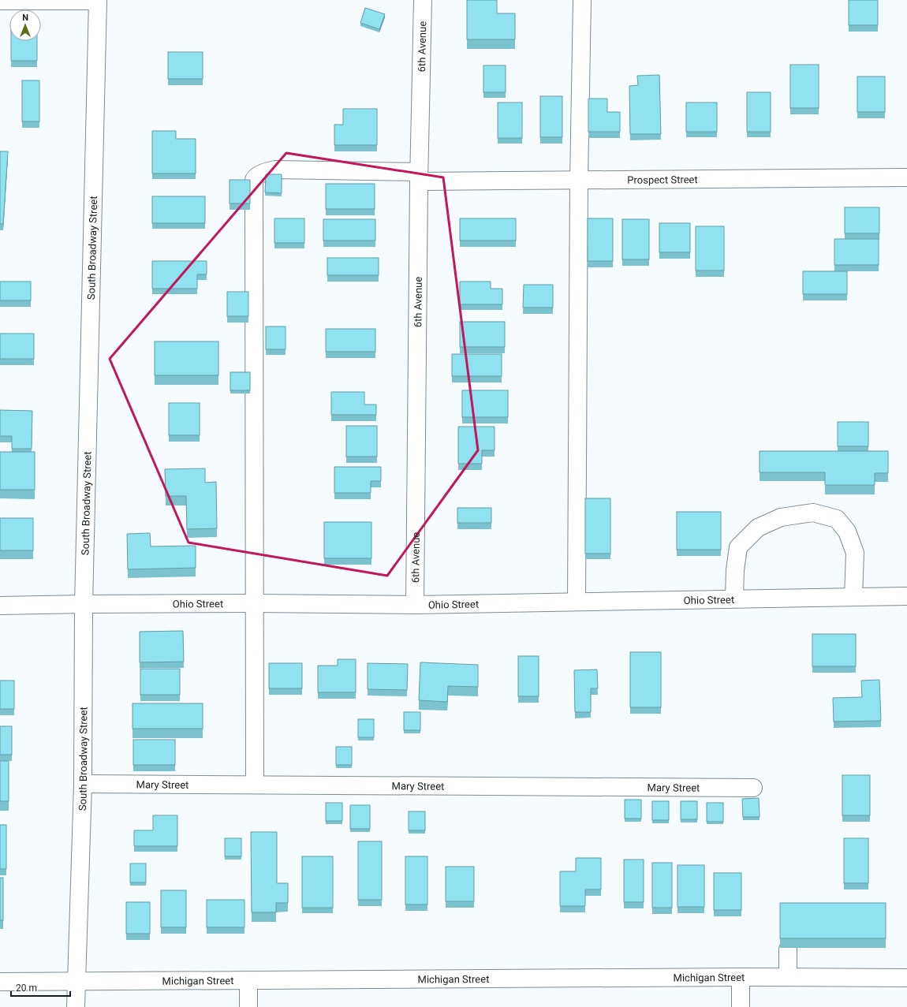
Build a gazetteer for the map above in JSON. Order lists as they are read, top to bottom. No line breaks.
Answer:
{"streets":{"street":["6th Avenue","Prospect Street","South Broadway Street","Ohio Street","Mary Street","Michigan Street"]},"crossings":[["6th Avenue","Prospect Street"],["6th Avenue","Ohio Street"],["Prospect Street","Ohio Street"],["South Broadway Street","Ohio Street"],["South Broadway Street","Mary Street"],["South Broadway Street","Michigan Street"]],"scale_bar":"20 m","north":"top"}
